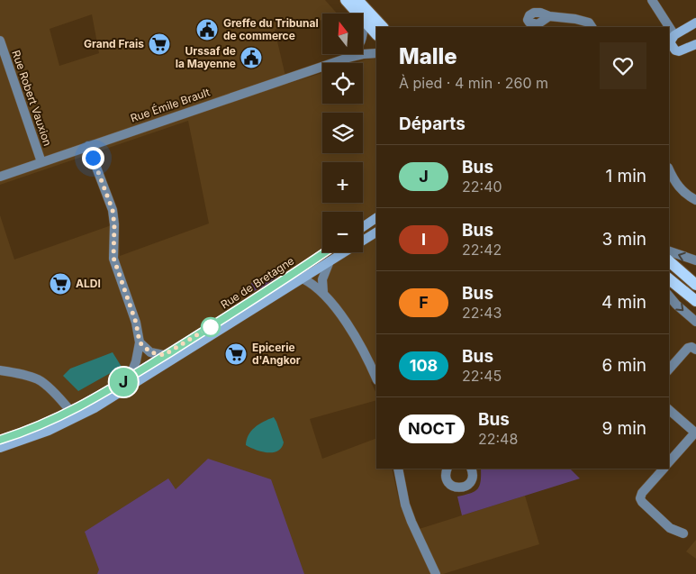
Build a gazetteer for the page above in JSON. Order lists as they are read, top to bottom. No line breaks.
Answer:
{"streets":{"main road":["Rue de Bretagne"],"street":["Rue Robert Vauxion","Rue Émile Brault"]},"crossings":[["Rue Robert Vauxion","Rue Émile Brault"]],"places":{"public building":["Greffe du Tribunal de commerce","Urssaf de la Mayenne"],"supermarket":["Grand Frais","ALDI","Epicerie d'Angkor"]},"lines":["bus line J"],"north":"top","page":{"on_map":"J","map_buttons":["+","−"],"heading":[["Malle","À pied · 4 min · 260 m"],"Départs"],"list":[{"mark":"J","name":"Bus","note":"22:40","value":"1 min"},{"mark":"I","name":"Bus","note":"22:42","value":"3 min"},{"mark":"F","name":"Bus","note":"22:43","value":"4 min"},{"mark":"108","name":"Bus","note":"22:45","value":"6 min"},{"mark":"NOCT","name":"Bus","note":"22:48","value":"9 min"}]}}
